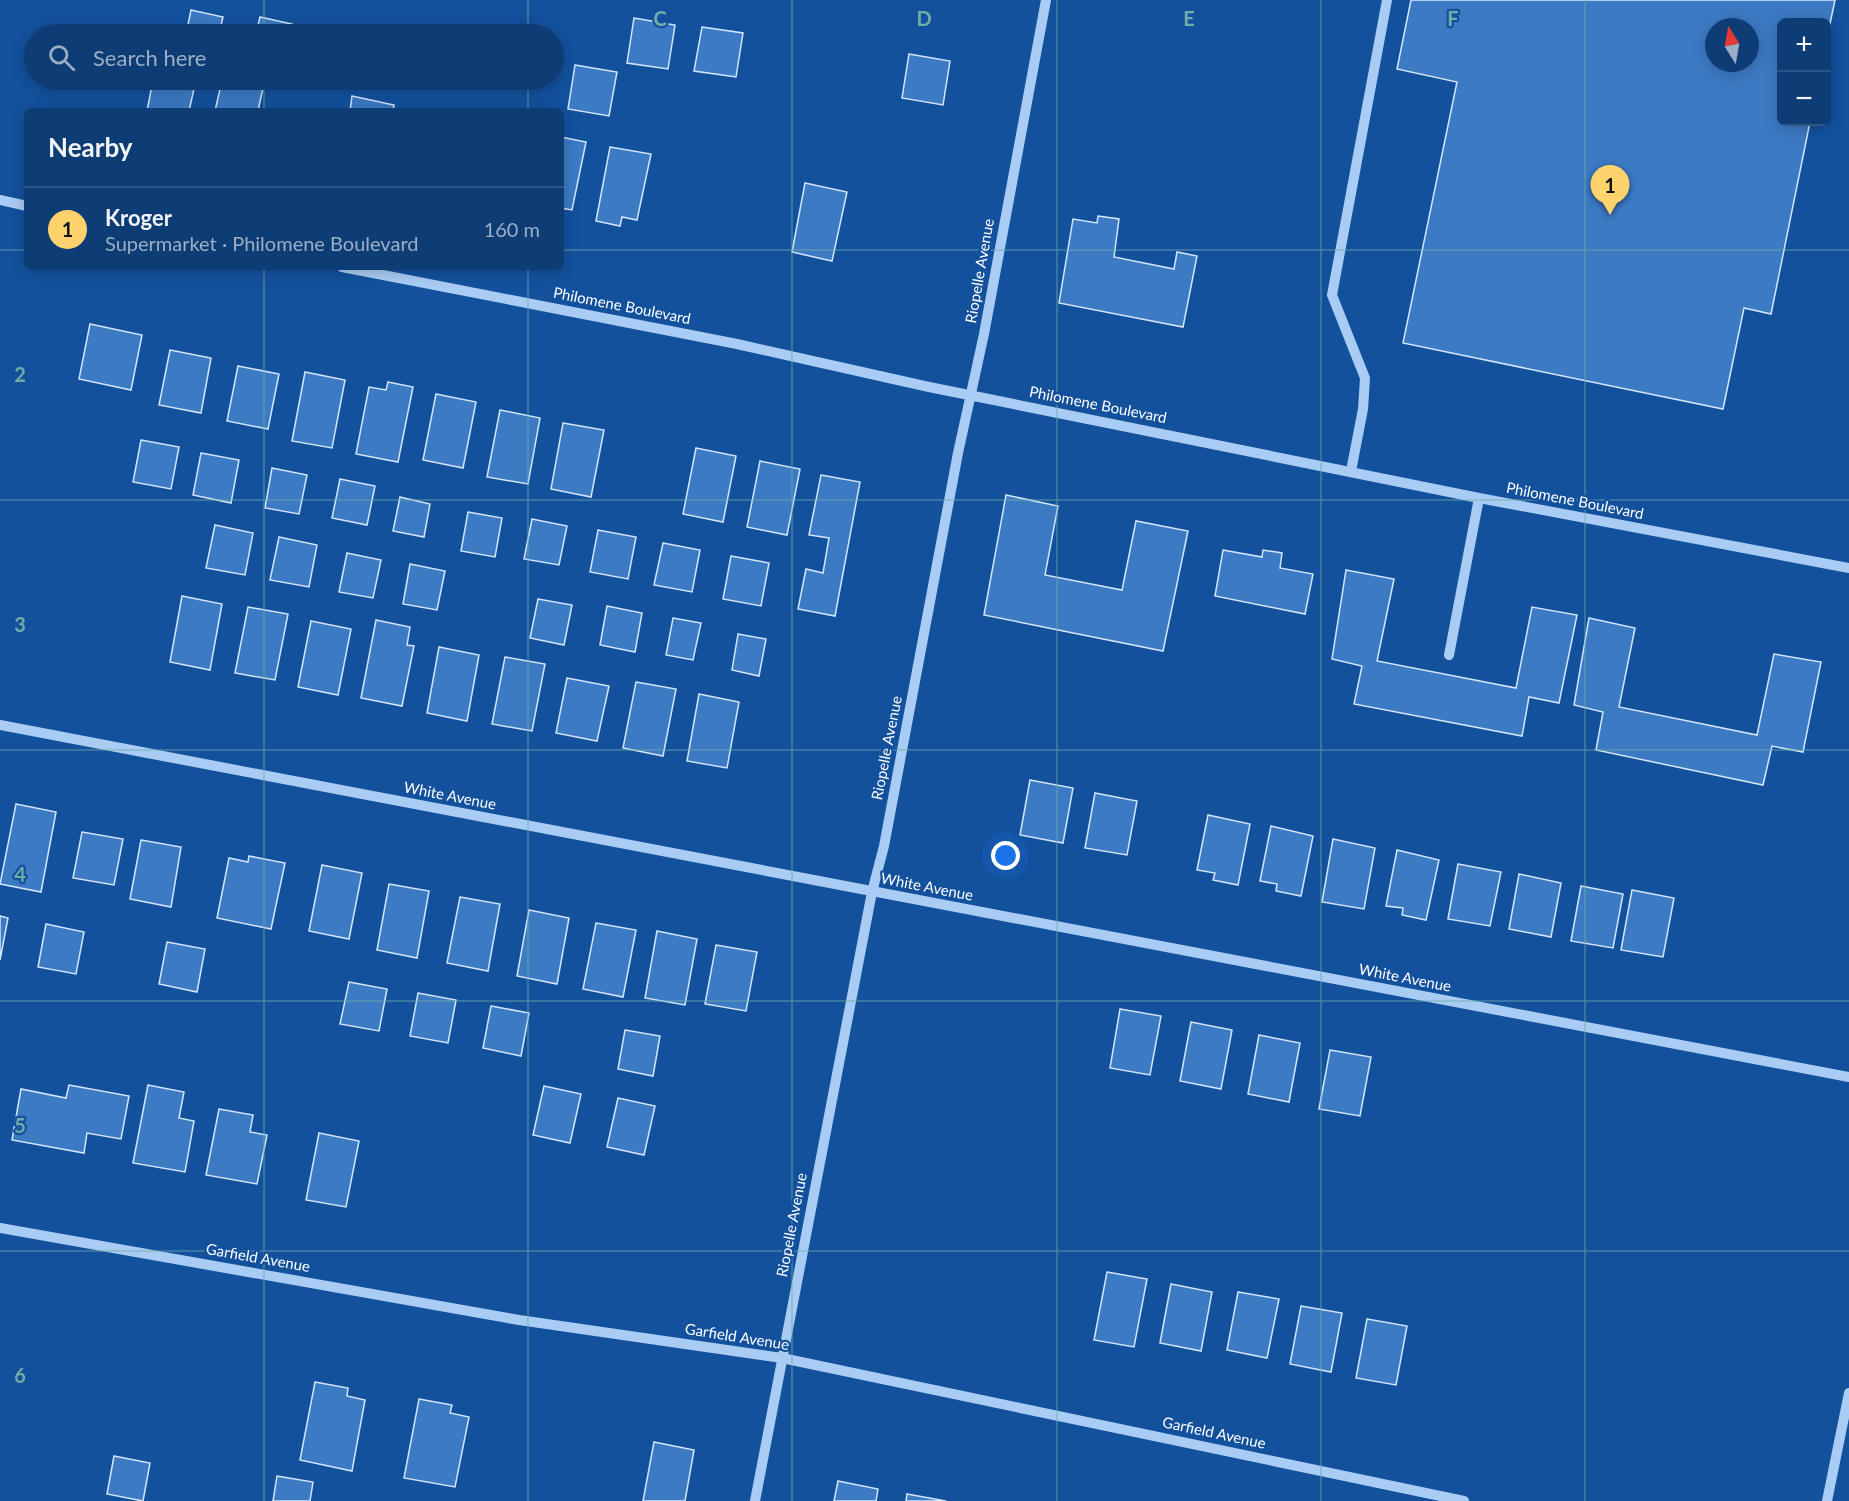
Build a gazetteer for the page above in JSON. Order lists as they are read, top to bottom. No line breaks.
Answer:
{"streets":{"street":["Riopelle Avenue","Philomene Boulevard","White Avenue","Garfield Avenue"]},"crossings":[["Riopelle Avenue","Philomene Boulevard"],["Riopelle Avenue","White Avenue"],["Riopelle Avenue","Garfield Avenue"]],"north":"top","page":{"map_buttons":["+","−"],"search":"Search here","heading":"Nearby","pins":"1","list":[{"mark":"1","name":"Kroger","note":"Supermarket · Philomene Boulevard","value":"160 m"}]},"grid":{"columns":["C","D","E","F"],"rows":["2","3","4","5","6"]}}
